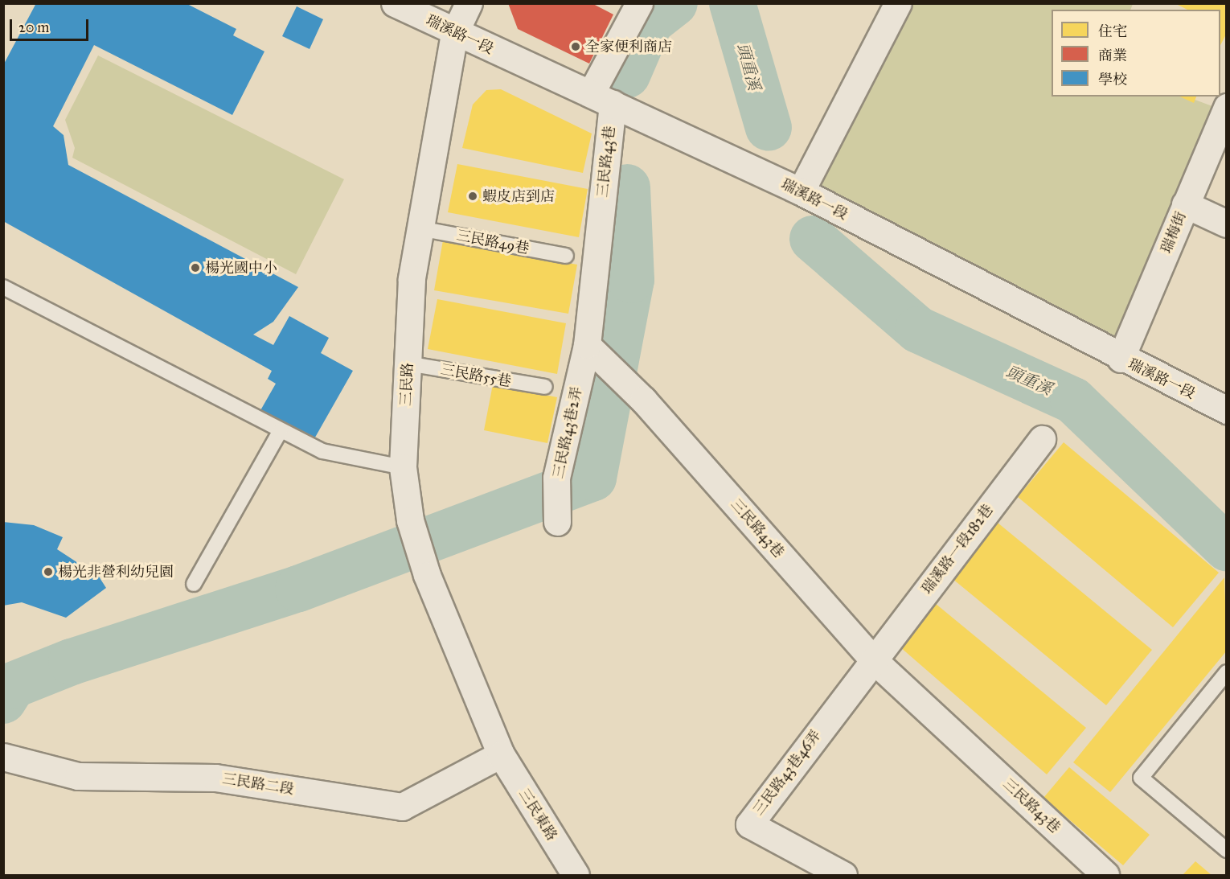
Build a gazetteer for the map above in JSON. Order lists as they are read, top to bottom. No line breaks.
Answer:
{"streets":{"street":["瑞溪路一段","三民路43巷","瑞梅街","三民路","三民路43巷2弄","瑞溪路一段182巷","三民路43巷46弄","三民路二段","三民東路"],"lane":["三民路49巷","三民路55巷"]},"crossings":[["瑞溪路一段","三民路43巷"],["瑞溪路一段","瑞梅街"],["瑞溪路一段","三民路"],["三民路43巷","三民路43巷2弄"],["三民路43巷","瑞溪路一段182巷"],["三民路43巷","三民路43巷46弄"],["三民路49巷","三民路"],["三民路55巷","三民路"],["三民路","三民路二段"],["三民路","三民東路"],["瑞溪路一段182巷","三民路43巷46弄"],["三民路二段","三民東路"]],"water":["頭重溪"],"places":["全家便利商店","蝦皮店到店","楊光國中小","楊光非營利幼兒園"],"legend":["住宅","商業","學校"],"scale_bar":"20 m"}
